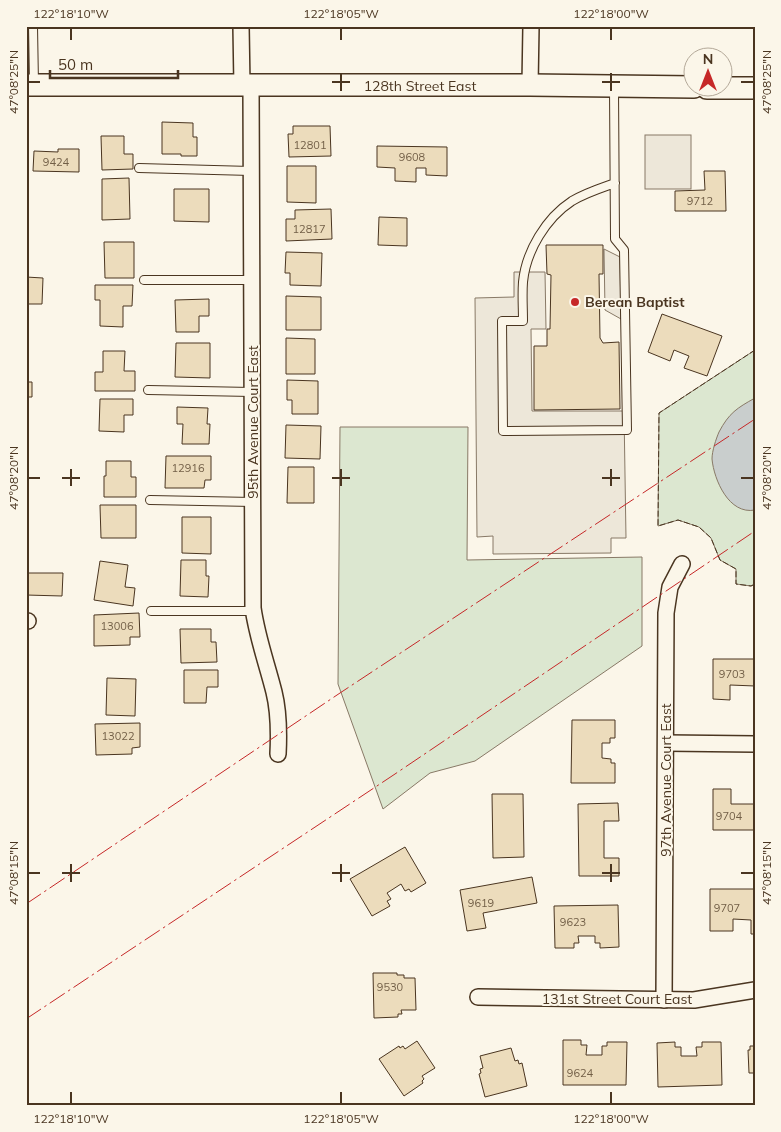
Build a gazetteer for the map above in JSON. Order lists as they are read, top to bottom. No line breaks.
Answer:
{"streets":{"street":["128th Street East","95th Avenue Court East","97th Avenue Court East","131st Street Court East"]},"crossings":[["128th Street East","95th Avenue Court East"],["97th Avenue Court East","131st Street Court East"]],"places":["Berean Baptist"],"house_numbers":["12801","9608","9424","9712","12817","12916","13006","9703","13022","9704","9619","9707","9623","9530","9624"],"scale_bar":"50 m","north":"top","coordinates":["122°18'10\"W","122°18'05\"W","122°18'00\"W","47°08'25\"N","47°08'20\"N","47°08'15\"N"]}
